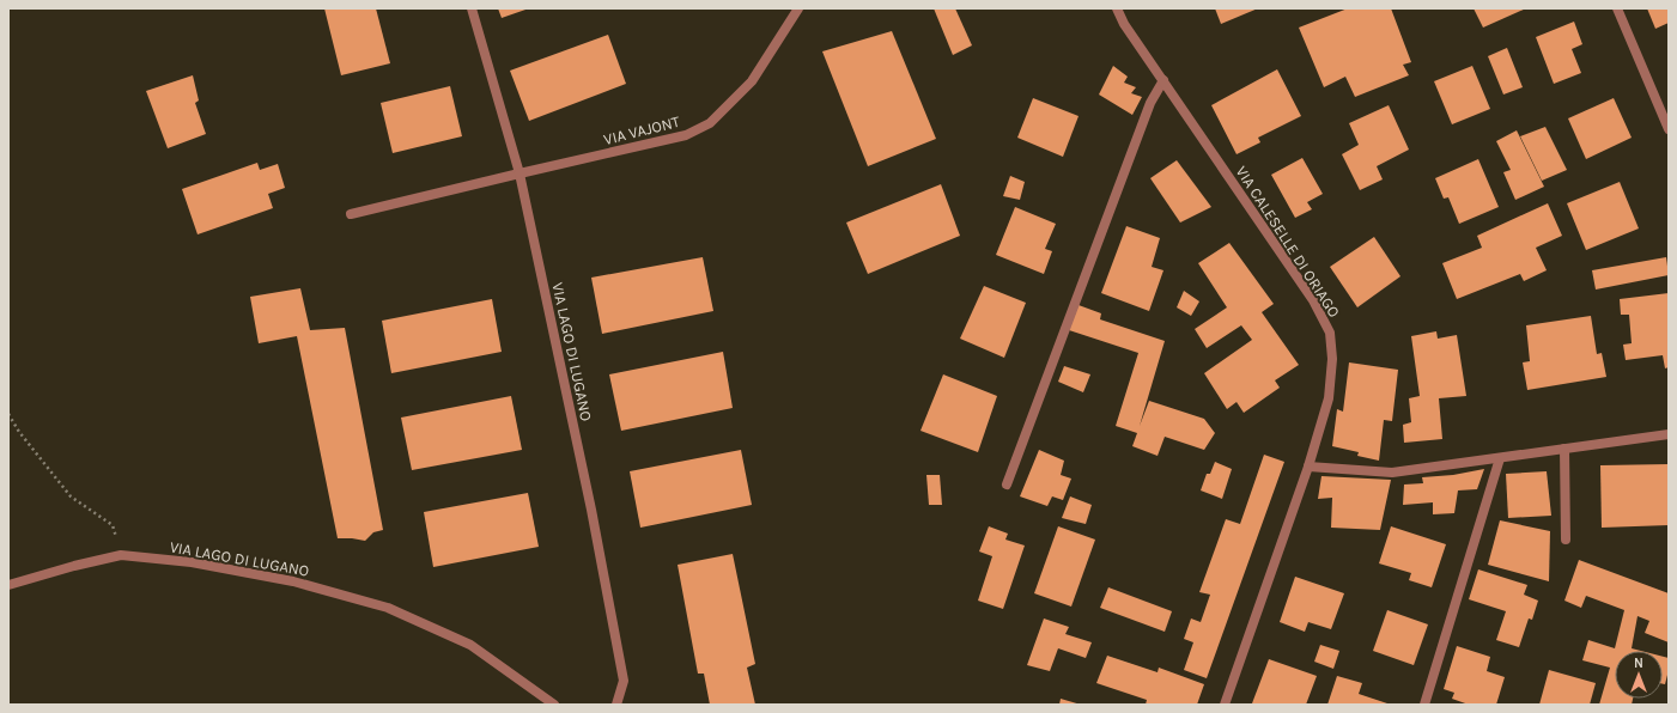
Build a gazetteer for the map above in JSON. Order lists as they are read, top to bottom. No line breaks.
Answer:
{"streets":{"street":["VIA VAJONT","VIA CALESELLE DI ORIAGO","VIA LAGO DI LUGANO"]},"crossings":[["VIA VAJONT","VIA LAGO DI LUGANO"]],"north":"top"}
